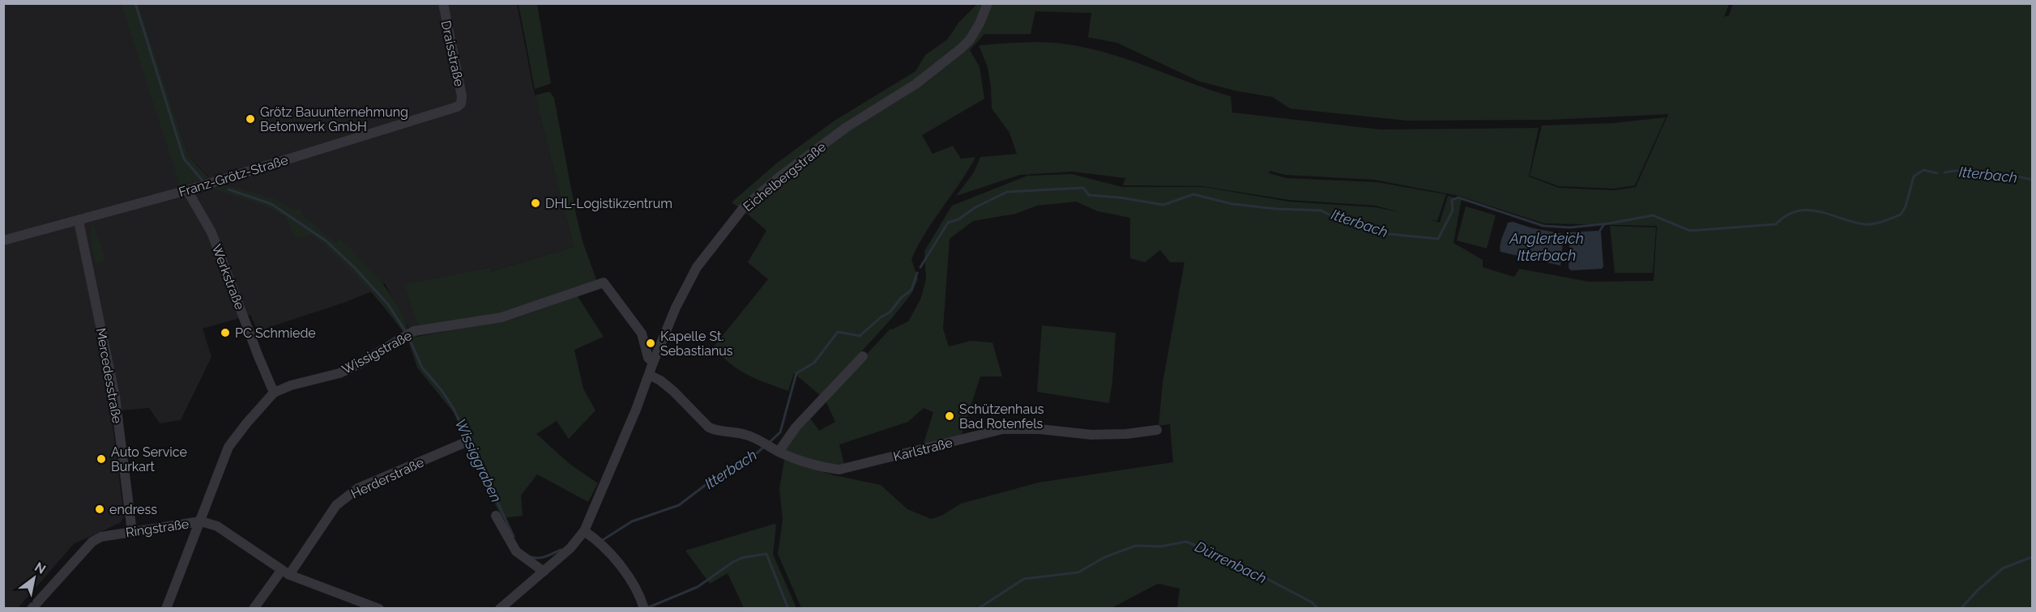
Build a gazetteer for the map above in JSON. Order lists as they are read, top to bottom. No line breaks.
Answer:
{"streets":{"street":["Draisstraße","Franz-Grötz-Straße","Eichelbergstraße","Werkstraße","Wissigstraße","Mercedesstraße","Karlstraße","Herderstraße","Ringstraße"]},"crossings":[["Draisstraße","Franz-Grötz-Straße"],["Franz-Grötz-Straße","Werkstraße"],["Franz-Grötz-Straße","Mercedesstraße"],["Eichelbergstraße","Wissigstraße"],["Eichelbergstraße","Karlstraße"],["Werkstraße","Wissigstraße"],["Wissigstraße","Ringstraße"],["Mercedesstraße","Ringstraße"],["Herderstraße","Ringstraße"]],"water":["Itterbach","Anglerteich Itterbach","Wissiggraben","Dürrenbach"],"places":["Grötz Bauunternehmung Betonwerk GmbH","DHL-Logistikzentrum","PC Schmiede","Kapelle St. Sebastianus","Schützenhaus Bad Rotenfels","Auto Service Burkart","endress"],"north":"top right"}
